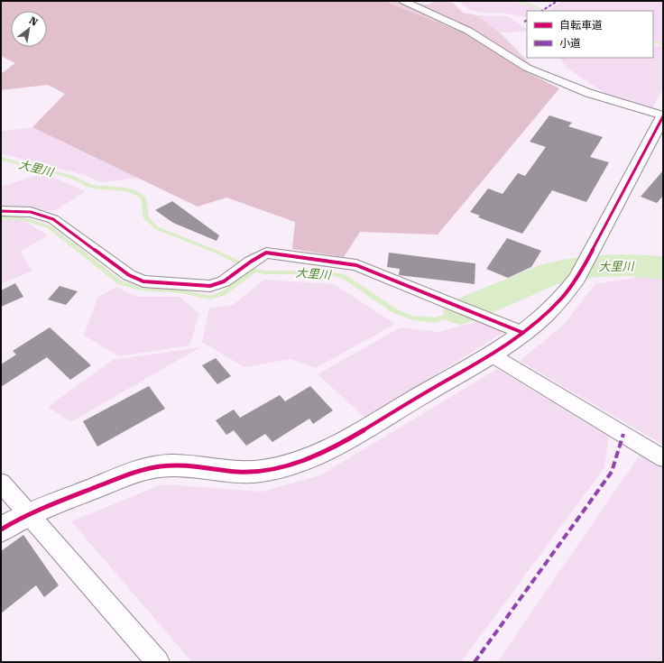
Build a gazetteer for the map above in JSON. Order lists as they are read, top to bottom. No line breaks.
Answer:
{"water":["大里川"],"legend":["自転車道","小道"],"north":"top right"}
